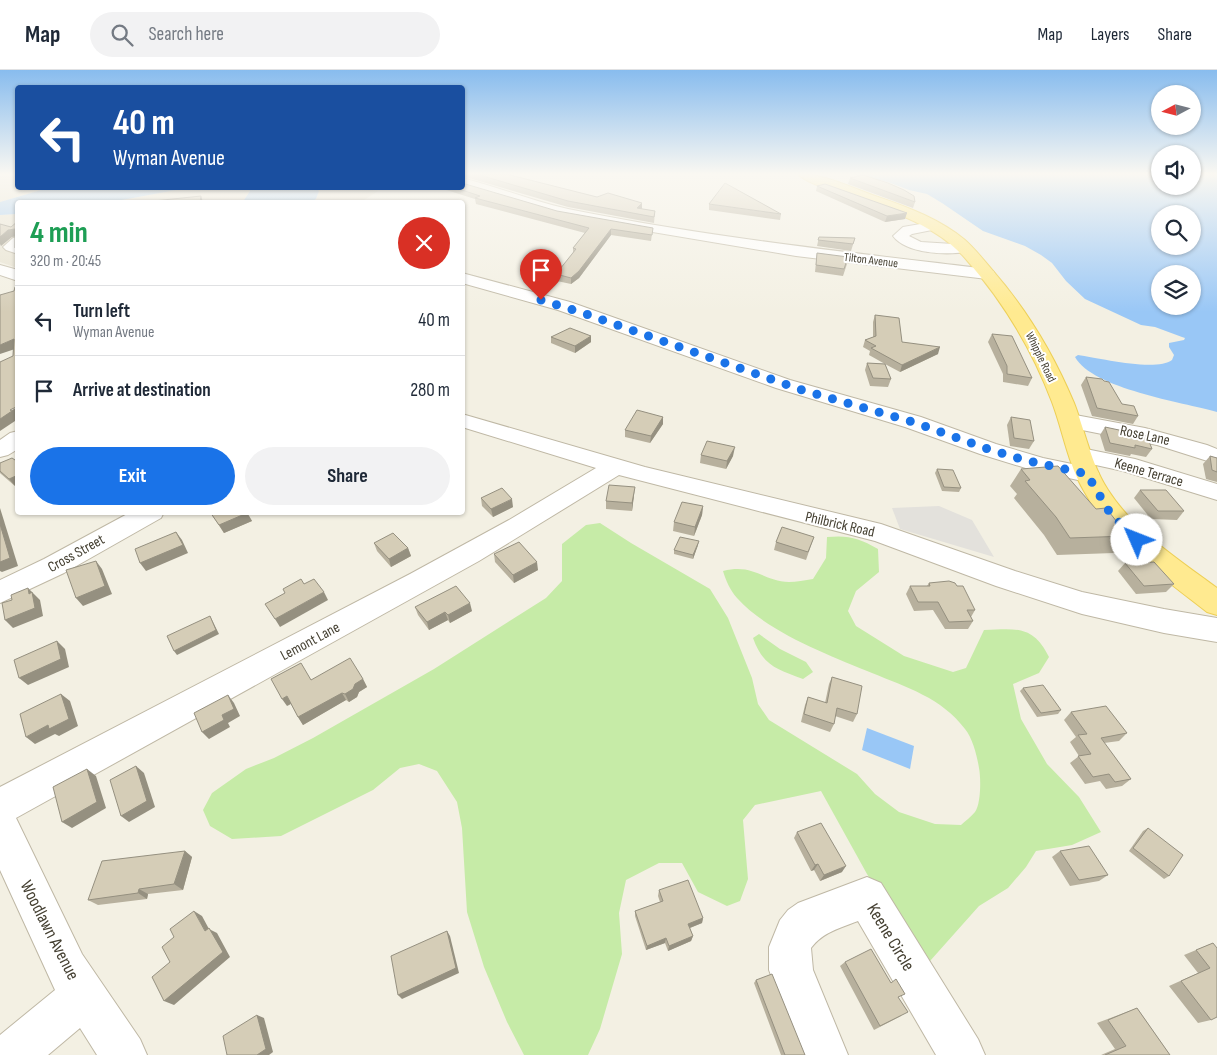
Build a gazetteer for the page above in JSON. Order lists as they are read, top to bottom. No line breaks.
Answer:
{"streets":{"main road":["Whipple Road"],"street":["Tilton Avenue","Rose Lane","Keene Terrace","Philbrick Road","Cross Street","Lemont Lane","Woodlawn Avenue","Keene Circle"]},"crossings":[["Tilton Avenue","Whipple Road"],["Whipple Road","Rose Lane"],["Whipple Road","Keene Terrace"],["Philbrick Road","Lemont Lane"]],"north":"left","page":{"header":"Map","search":"Search here","nav":["Map","Layers","Share"],"turn":["40 m","Wyman Avenue"],"heading":["4 min","320 m · 20:45"],"list":[{"name":"Turn left","note":"Wyman Avenue","value":"40 m"},{"name":"Arrive at destination","value":"280 m"}],"buttons":["Exit","Share"]}}
